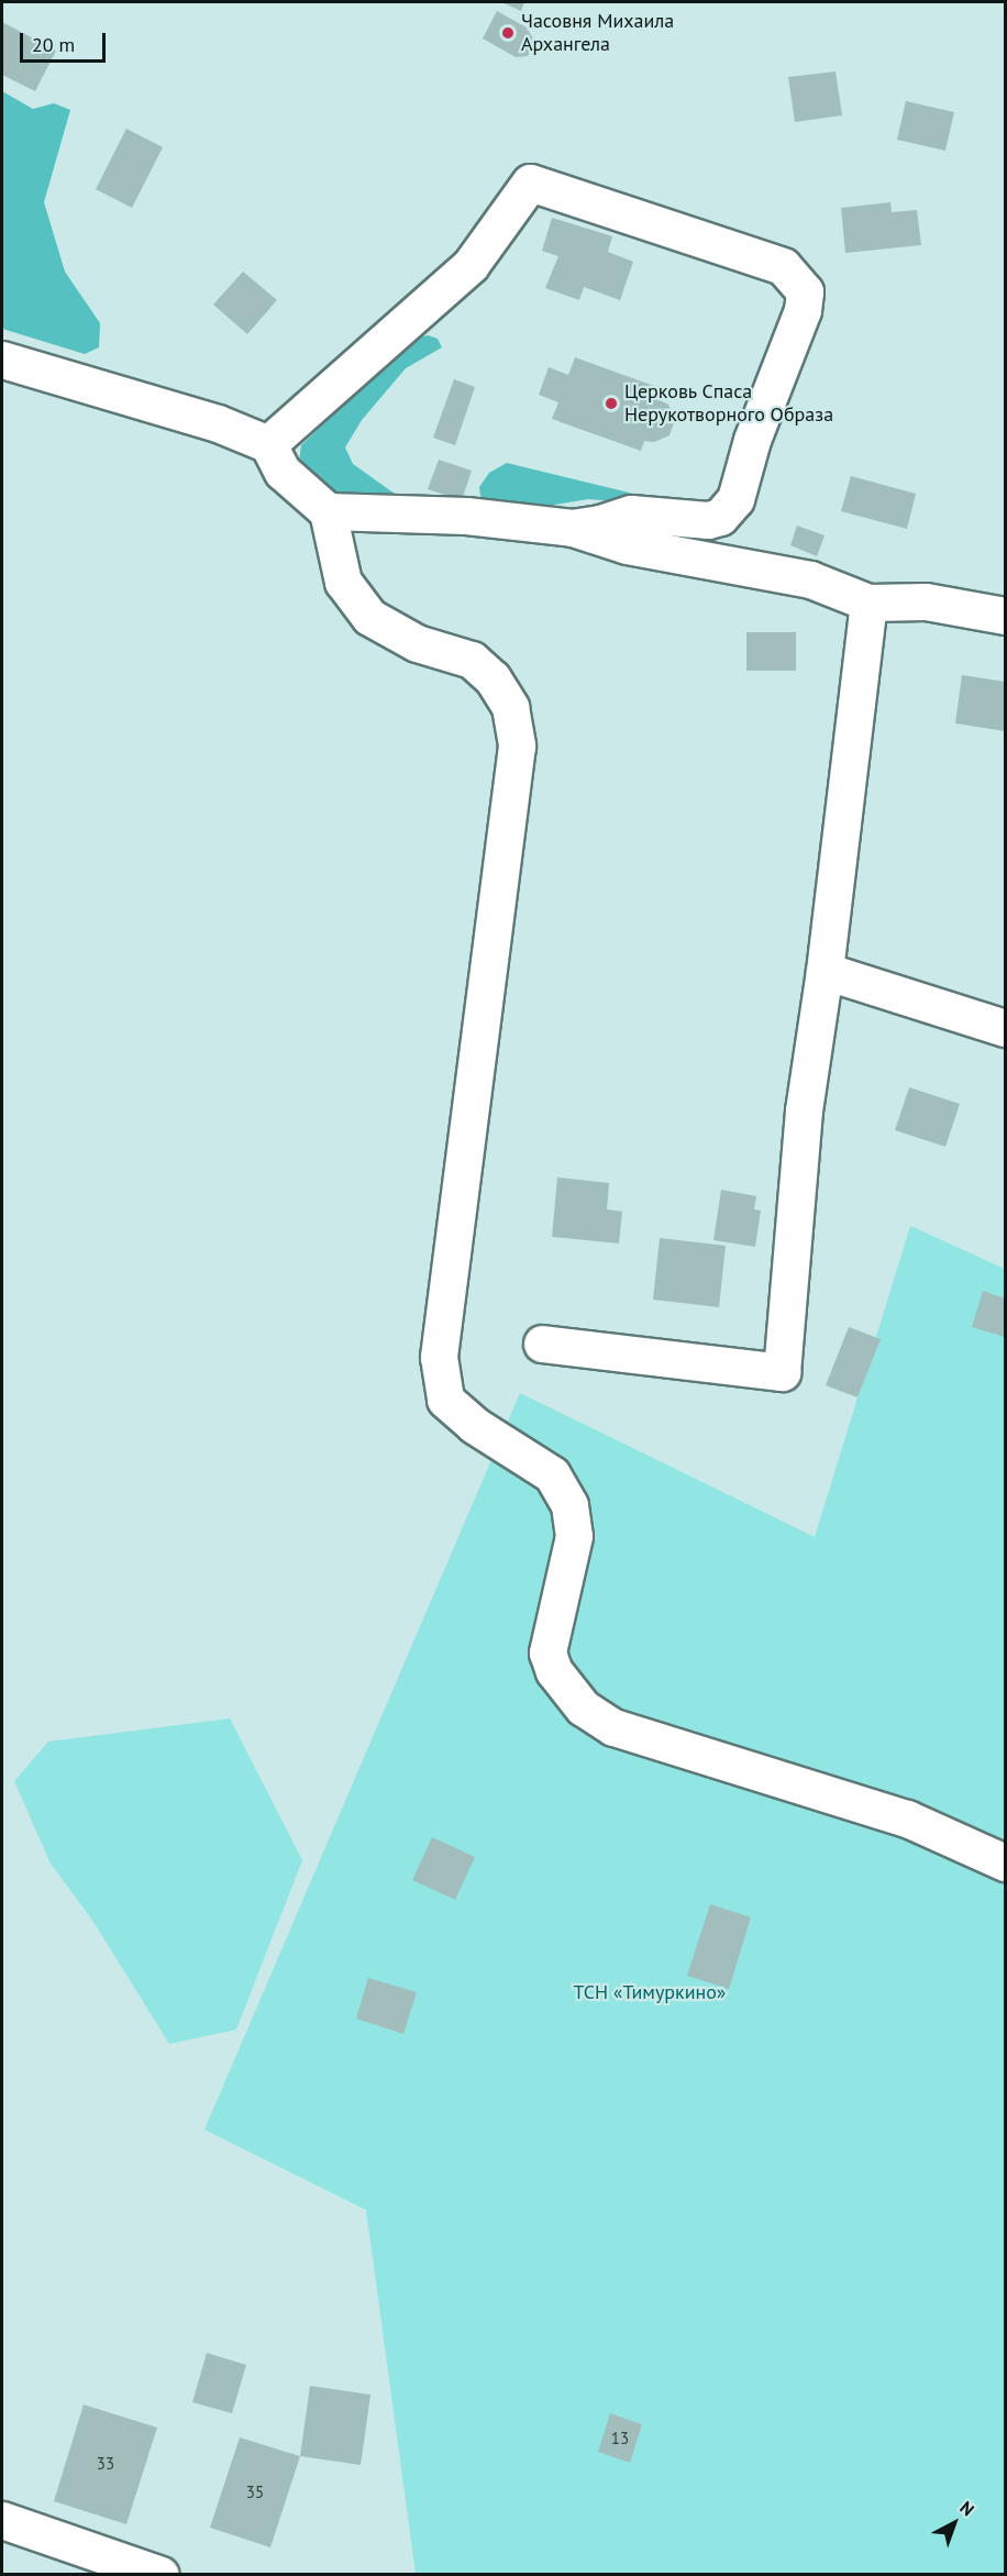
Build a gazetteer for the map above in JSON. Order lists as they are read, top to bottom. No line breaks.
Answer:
{"parks":["ТСН «Тимуркино»"],"places":["Часовня Михаила Архангела","Церковь Спаса Нерукотворного Образа"],"house_numbers":["13","33","35"],"scale_bar":"20 m","north":"top right"}
